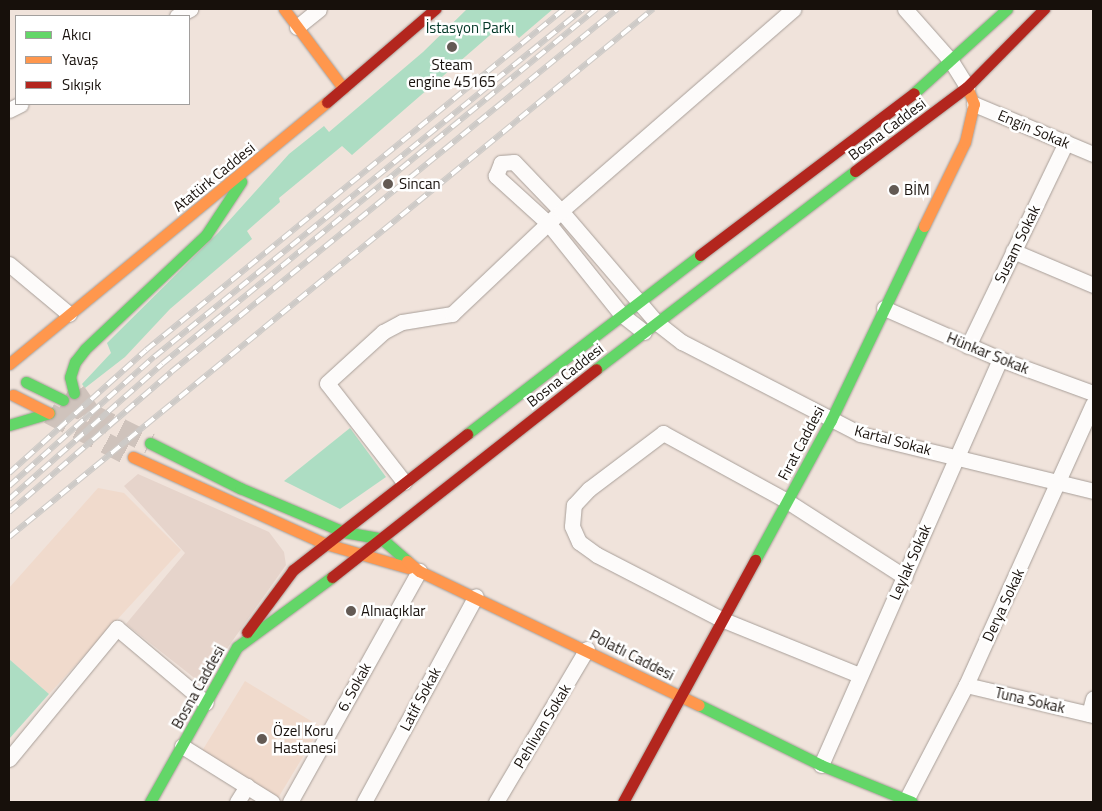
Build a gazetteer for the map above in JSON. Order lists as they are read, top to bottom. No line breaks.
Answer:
{"streets":{"street":["Bosna Caddesi","Engin Sokak","Atatürk Caddesi","Susam Sokak","Hünkar Sokak","Kartal Sokak","Fırat Caddesi","Leylak Sokak","Derya Sokak","Polatlı Caddesi","6. Sokak","Latif Sokak","Tuna Sokak","Pehlivan Sokak"]},"crossings":[["Bosna Caddesi","Kartal Sokak"],["Bosna Caddesi","Polatlı Caddesi"],["Engin Sokak","Susam Sokak"],["Engin Sokak","Fırat Caddesi"],["Susam Sokak","Hünkar Sokak"],["Hünkar Sokak","Fırat Caddesi"],["Hünkar Sokak","Leylak Sokak"],["Kartal Sokak","Fırat Caddesi"],["Kartal Sokak","Leylak Sokak"],["Kartal Sokak","Derya Sokak"],["Fırat Caddesi","Polatlı Caddesi"],["Leylak Sokak","Polatlı Caddesi"],["Derya Sokak","Polatlı Caddesi"],["Derya Sokak","Tuna Sokak"],["Polatlı Caddesi","6. Sokak"],["Polatlı Caddesi","Latif Sokak"],["Polatlı Caddesi","Pehlivan Sokak"]],"parks":["İstasyon Parkı"],"places":["Steam engine 45165","Sincan","BİM","Alnıaçıklar","Özel Koru Hastanesi"],"legend":["Akıcı","Yavaş","Sıkışık"]}
